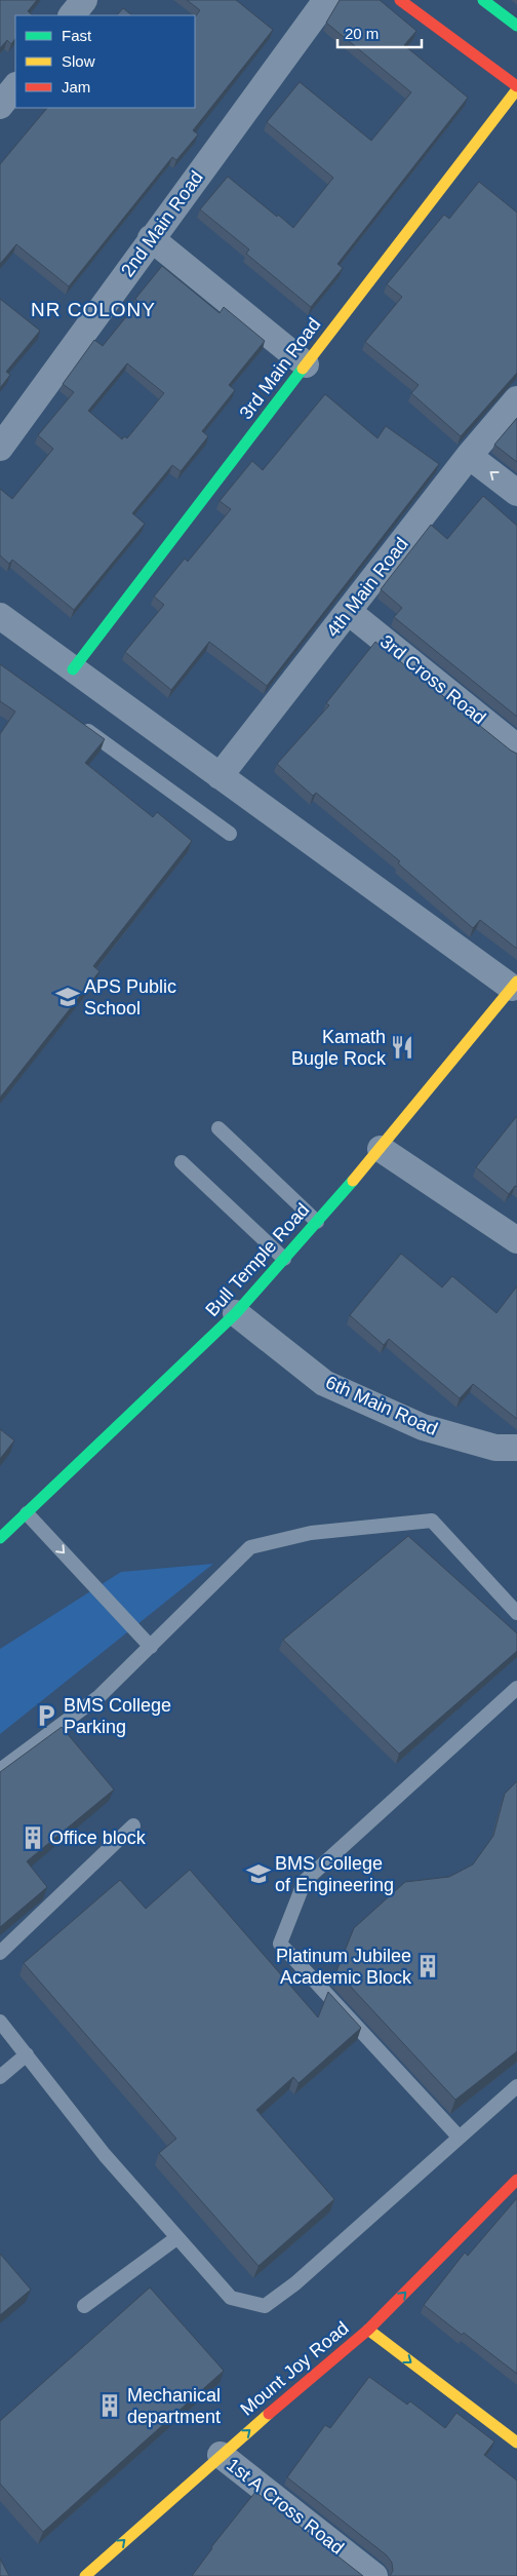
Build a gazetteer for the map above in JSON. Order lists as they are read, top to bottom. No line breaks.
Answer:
{"streets":{"street":["2nd Main Road","3rd Main Road","4th Main Road","3rd Cross Road","Bull Temple Road","6th Main Road","Mount Joy Road","1st A Cross Road"]},"crossings":[["4th Main Road","3rd Cross Road"],["Bull Temple Road","6th Main Road"],["Mount Joy Road","1st A Cross Road"]],"one_way":["Mount Joy Road"],"districts":["NR COLONY"],"places":{"school or university":["APS Public School","BMS College of Engineering"],"restaurant":["Kamath Bugle Rock"],"parking":["BMS College Parking"],"building":["Office block","Platinum Jubilee Academic Block","Mechanical department"]},"legend":["Fast","Slow","Jam"],"scale_bar":"20 m"}
